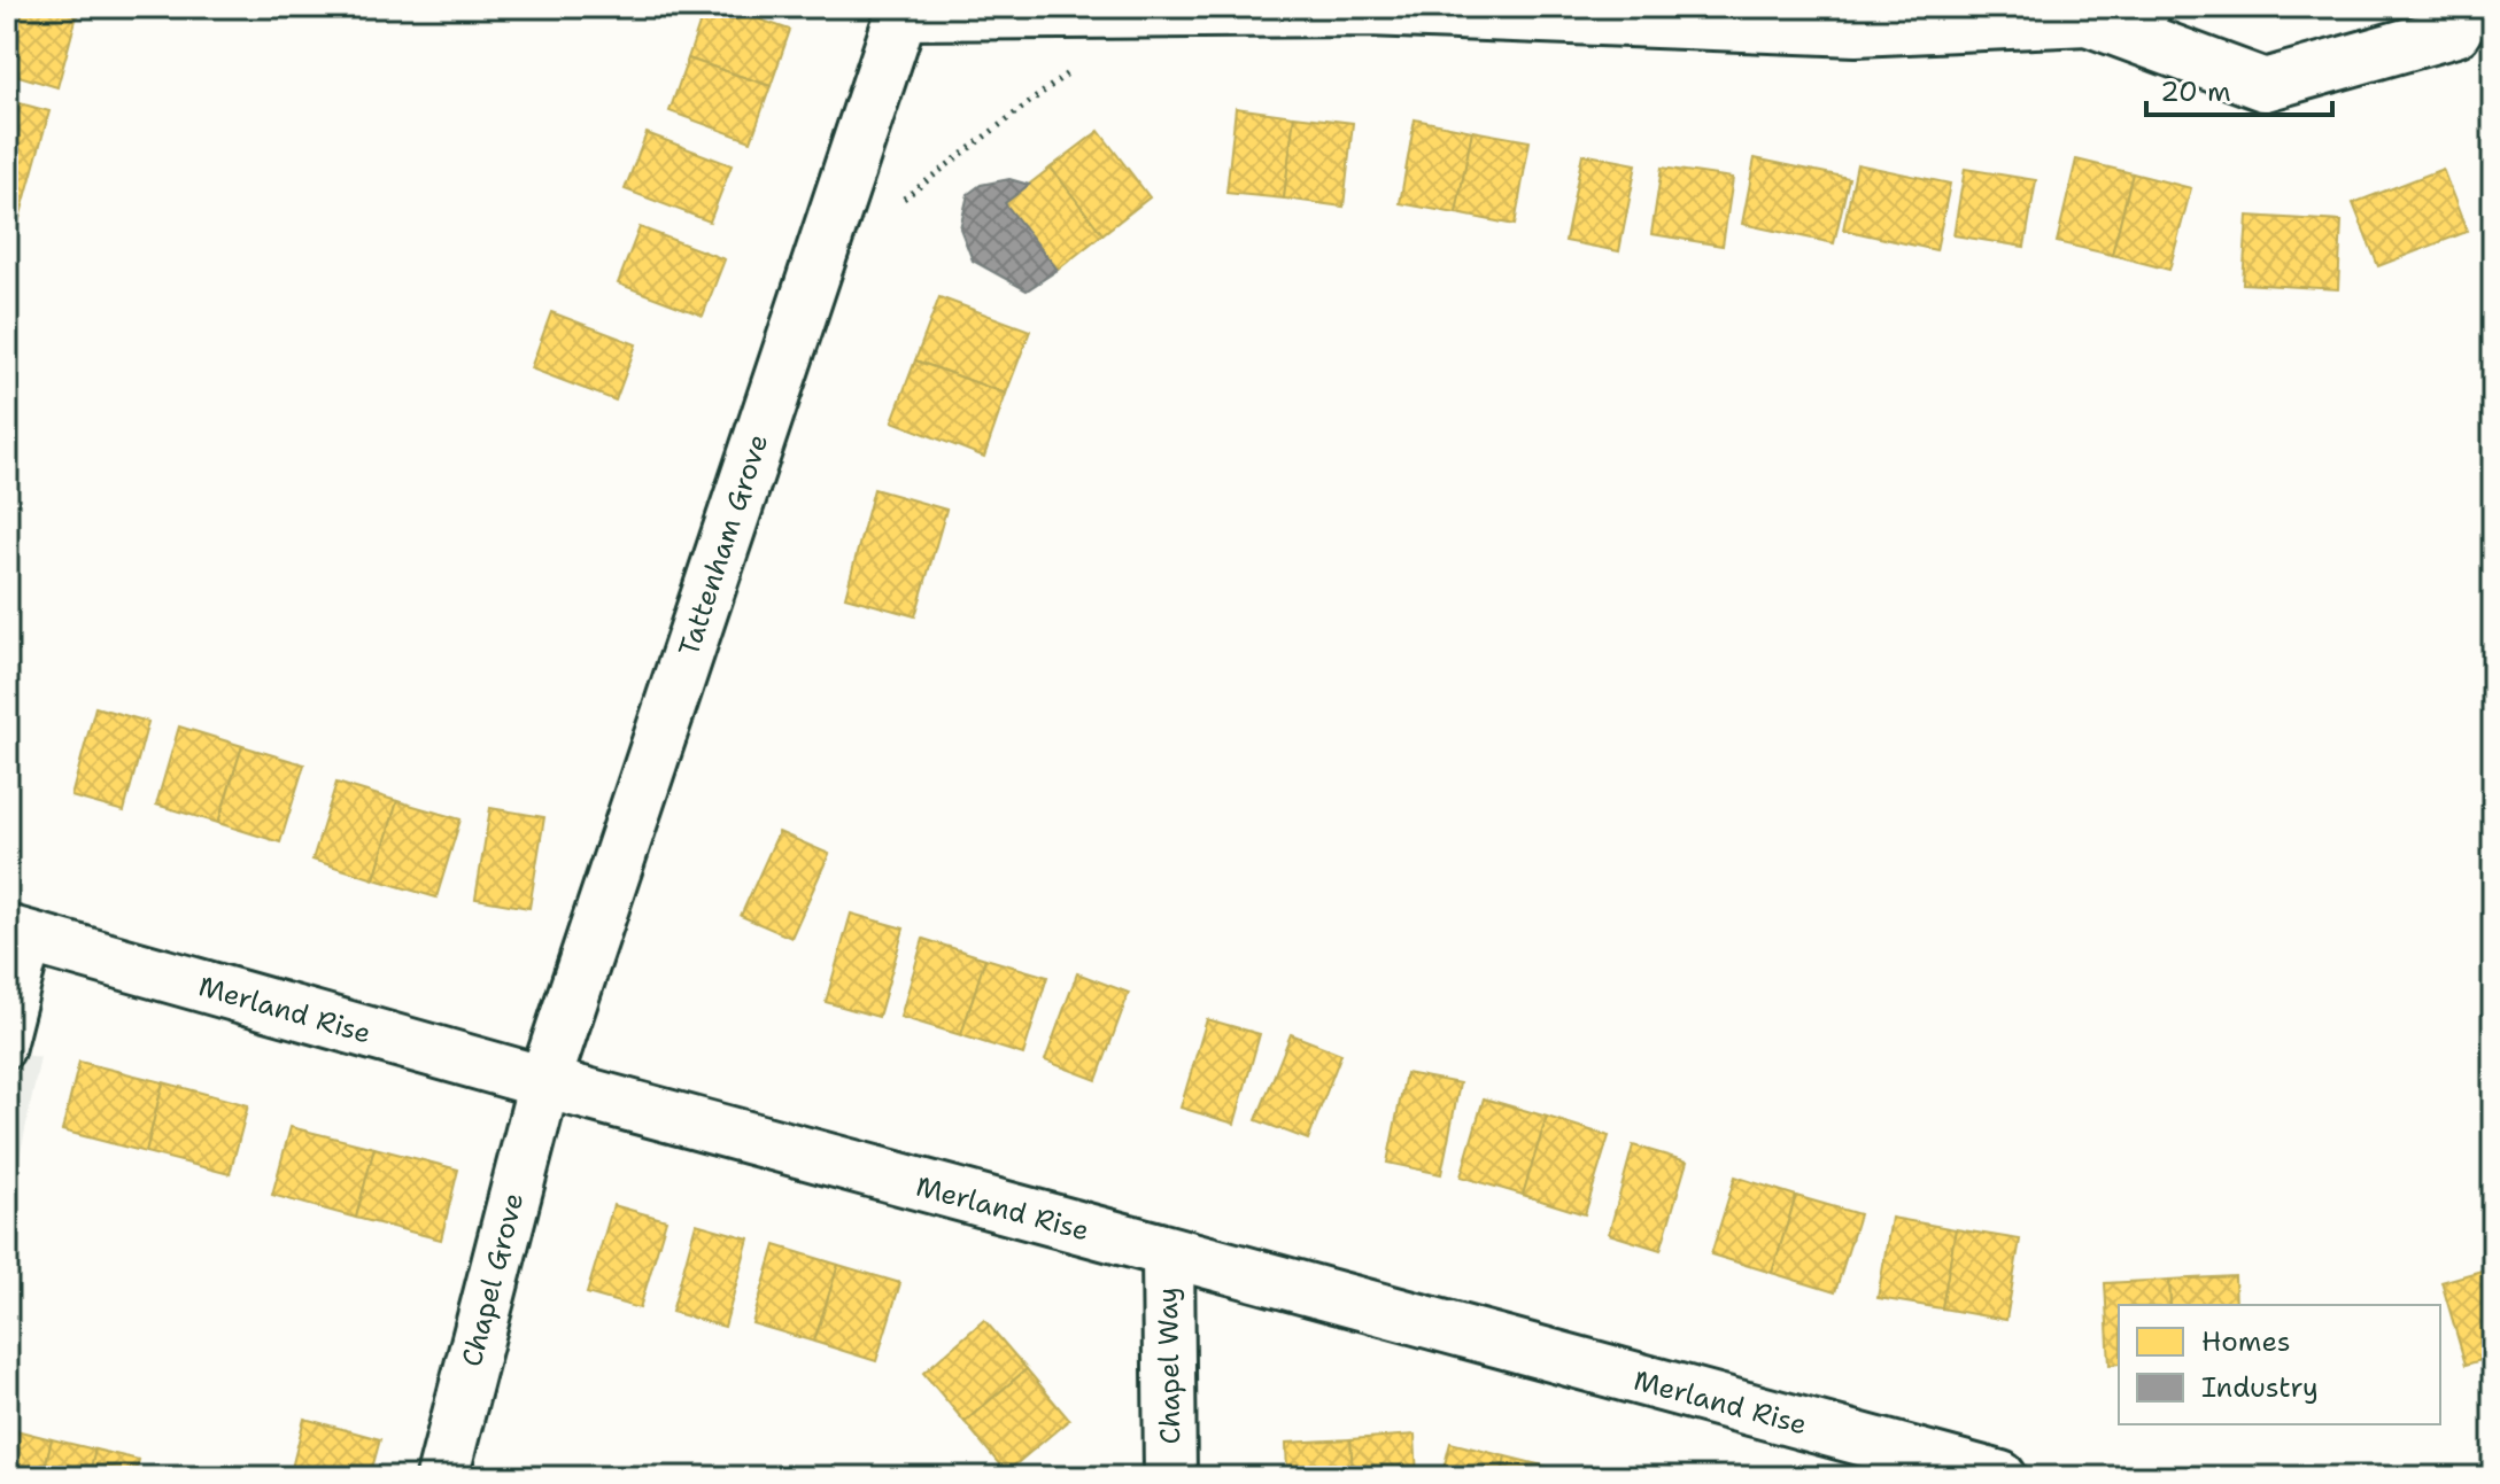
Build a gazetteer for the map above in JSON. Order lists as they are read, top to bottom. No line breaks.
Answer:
{"streets":{"street":["Tattenham Grove","Merland Rise","Chapel Grove","Chapel Way"]},"crossings":[["Tattenham Grove","Merland Rise"],["Tattenham Grove","Chapel Grove"],["Merland Rise","Chapel Grove"],["Merland Rise","Chapel Way"]],"legend":["Homes","Industry"],"scale_bar":"20 m"}
